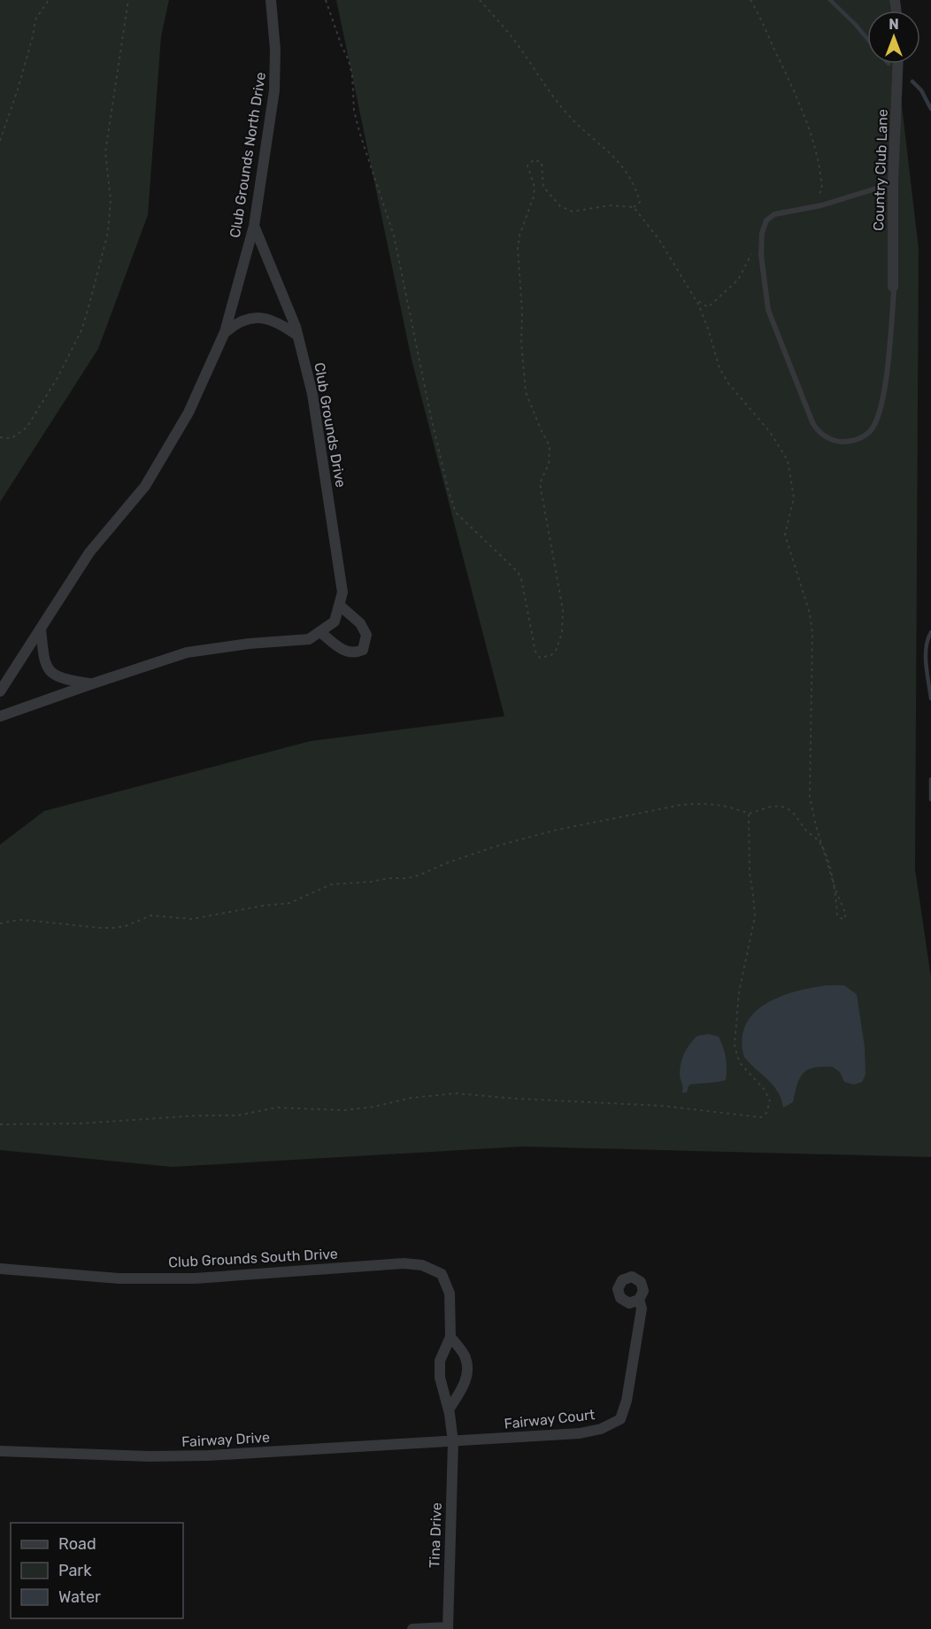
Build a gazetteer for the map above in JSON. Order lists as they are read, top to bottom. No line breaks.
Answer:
{"streets":{"street":["Club Grounds North Drive","Country Club Lane","Club Grounds Drive","Club Grounds South Drive","Fairway Court","Fairway Drive","Tina Drive"]},"crossings":[["Club Grounds North Drive","Club Grounds Drive"],["Club Grounds South Drive","Fairway Court"],["Club Grounds South Drive","Fairway Drive"],["Club Grounds South Drive","Tina Drive"],["Fairway Court","Fairway Drive"],["Fairway Court","Tina Drive"],["Fairway Drive","Tina Drive"]],"legend":["Road","Park","Water"],"north":"top"}
